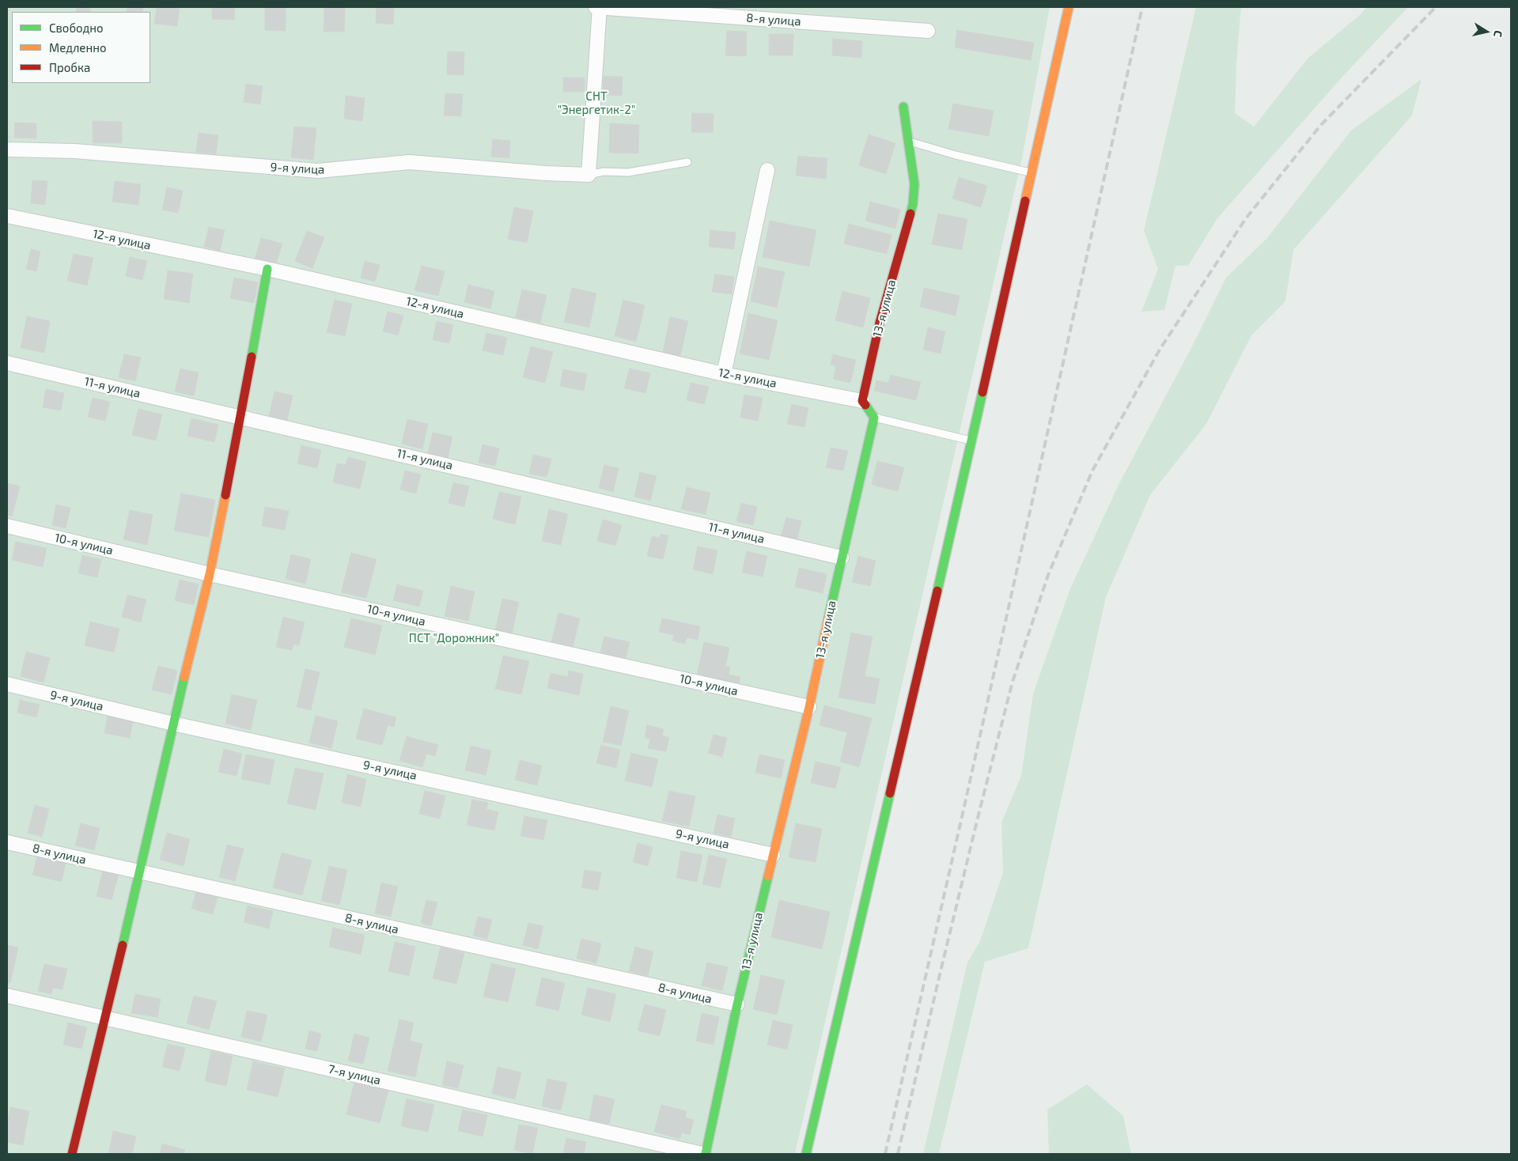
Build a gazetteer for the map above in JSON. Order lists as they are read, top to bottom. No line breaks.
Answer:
{"streets":{"street":["8-я улица","9-я улица","12-я улица","13-я улица","11-я улица","10-я улица","7-я улица"]},"crossings":[["8-я улица","13-я улица"],["9-я улица","13-я улица"],["12-я улица","13-я улица"],["13-я улица","11-я улица"],["13-я улица","10-я улица"]],"parks":["СHТ \"Энергетик-2\"","ПСТ \"Дорожник\""],"legend":["Свободно","Медленно","Пробка"],"north":"right"}
